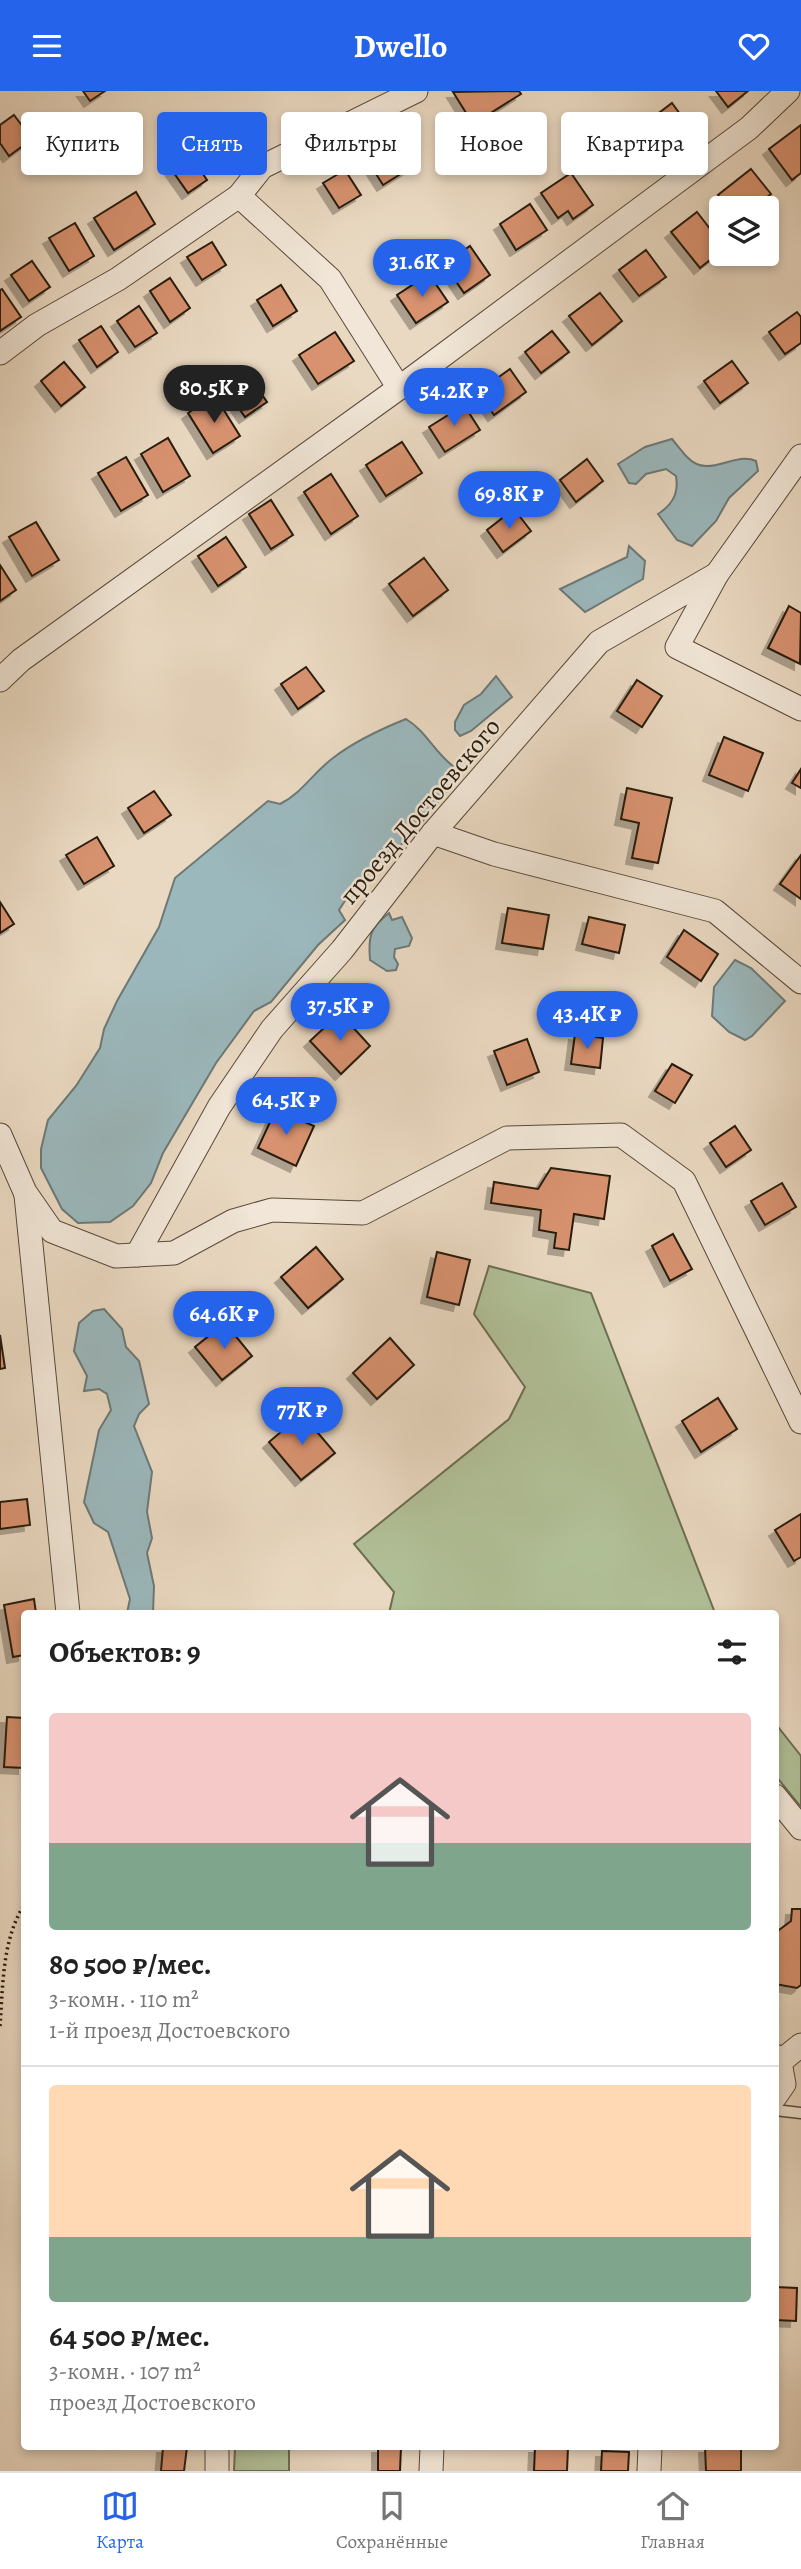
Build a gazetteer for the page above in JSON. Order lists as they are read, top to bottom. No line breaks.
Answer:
{"streets":{"street":["проезд Достоевского"]},"page":{"header":"Dwello","chip":["Купить","Снять","Фильтры","Новое","Квартира"],"price":["31.6K ₽","80.5K ₽","54.2K ₽","69.8K ₽","37.5K ₽","43.4K ₽","64.5K ₽","64.6K ₽","77K ₽"],"heading":"Объектов: 9","list":[{"name":"80 500 ₽/мес.","note":"3-комн. · 110 m² · 1-й проезд Достоевского"},{"name":"64 500 ₽/мес.","note":"3-комн. · 107 m² · проезд Достоевского"}],"tabs":["Карта","Сохранённые","Главная"]}}
